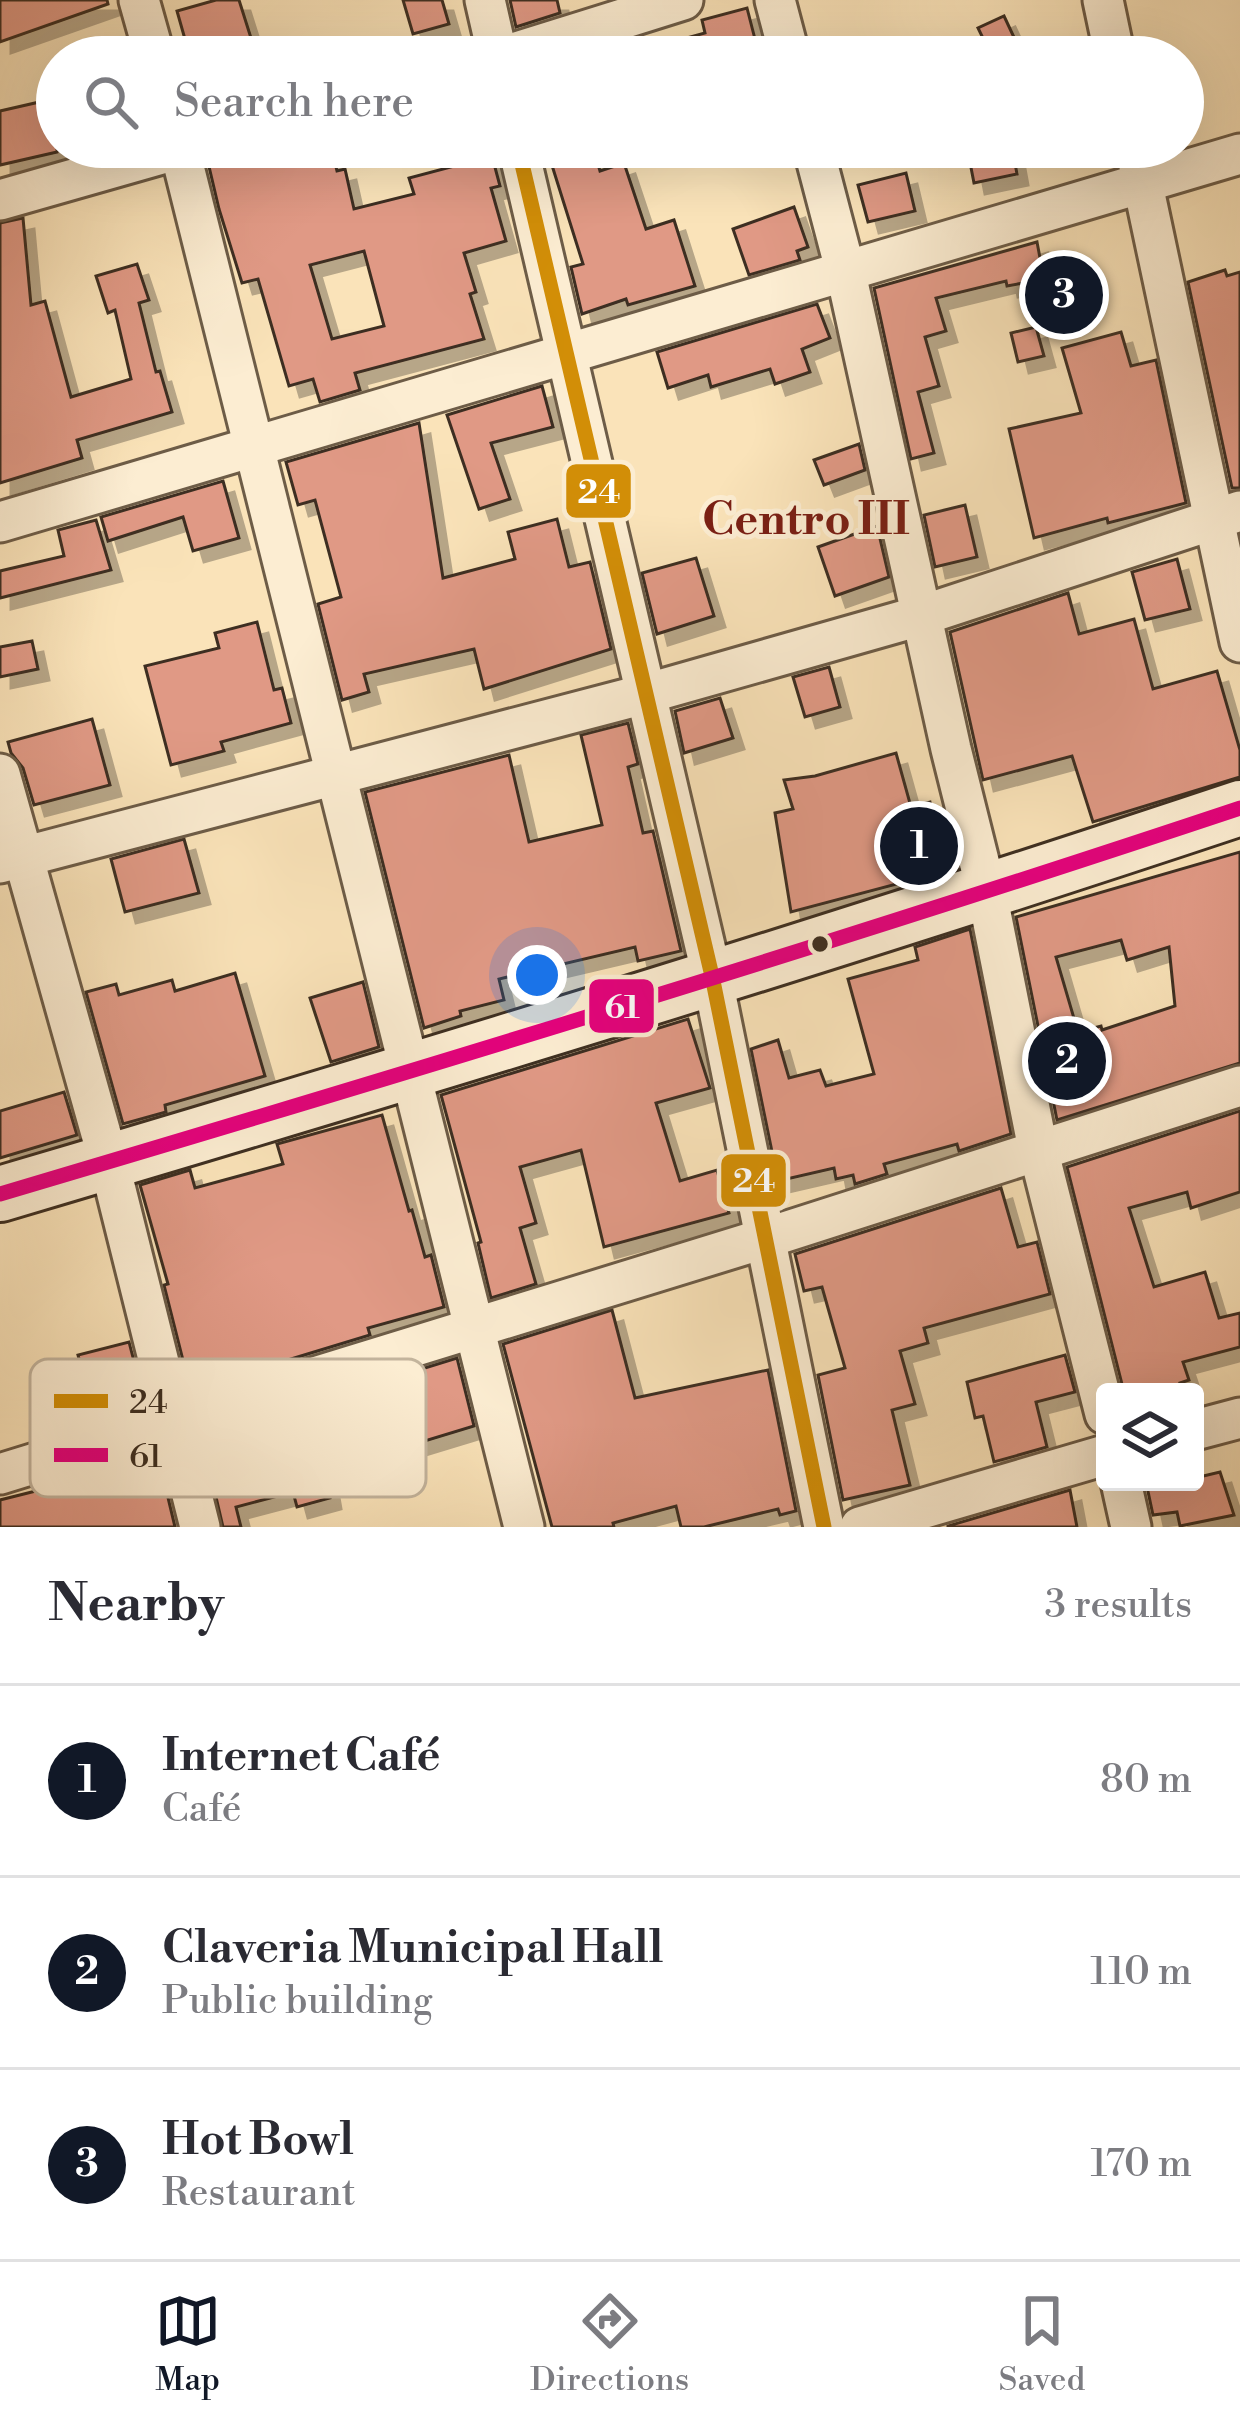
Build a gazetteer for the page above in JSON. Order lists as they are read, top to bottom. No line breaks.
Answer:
{"districts":["Centro III"],"lines":["transit line 24","transit line 61"],"legend":["24","61"],"page":{"search":"Search here","pins":["3","1","2"],"heading":["Nearby","3 results"],"list":[{"mark":"1","name":"Internet Café","note":"Café","value":"80 m"},{"mark":"2","name":"Claveria Municipal Hall","note":"Public building","value":"110 m"},{"mark":"3","name":"Hot Bowl","note":"Restaurant","value":"170 m"}],"nav":["Map","Directions","Saved"]}}
